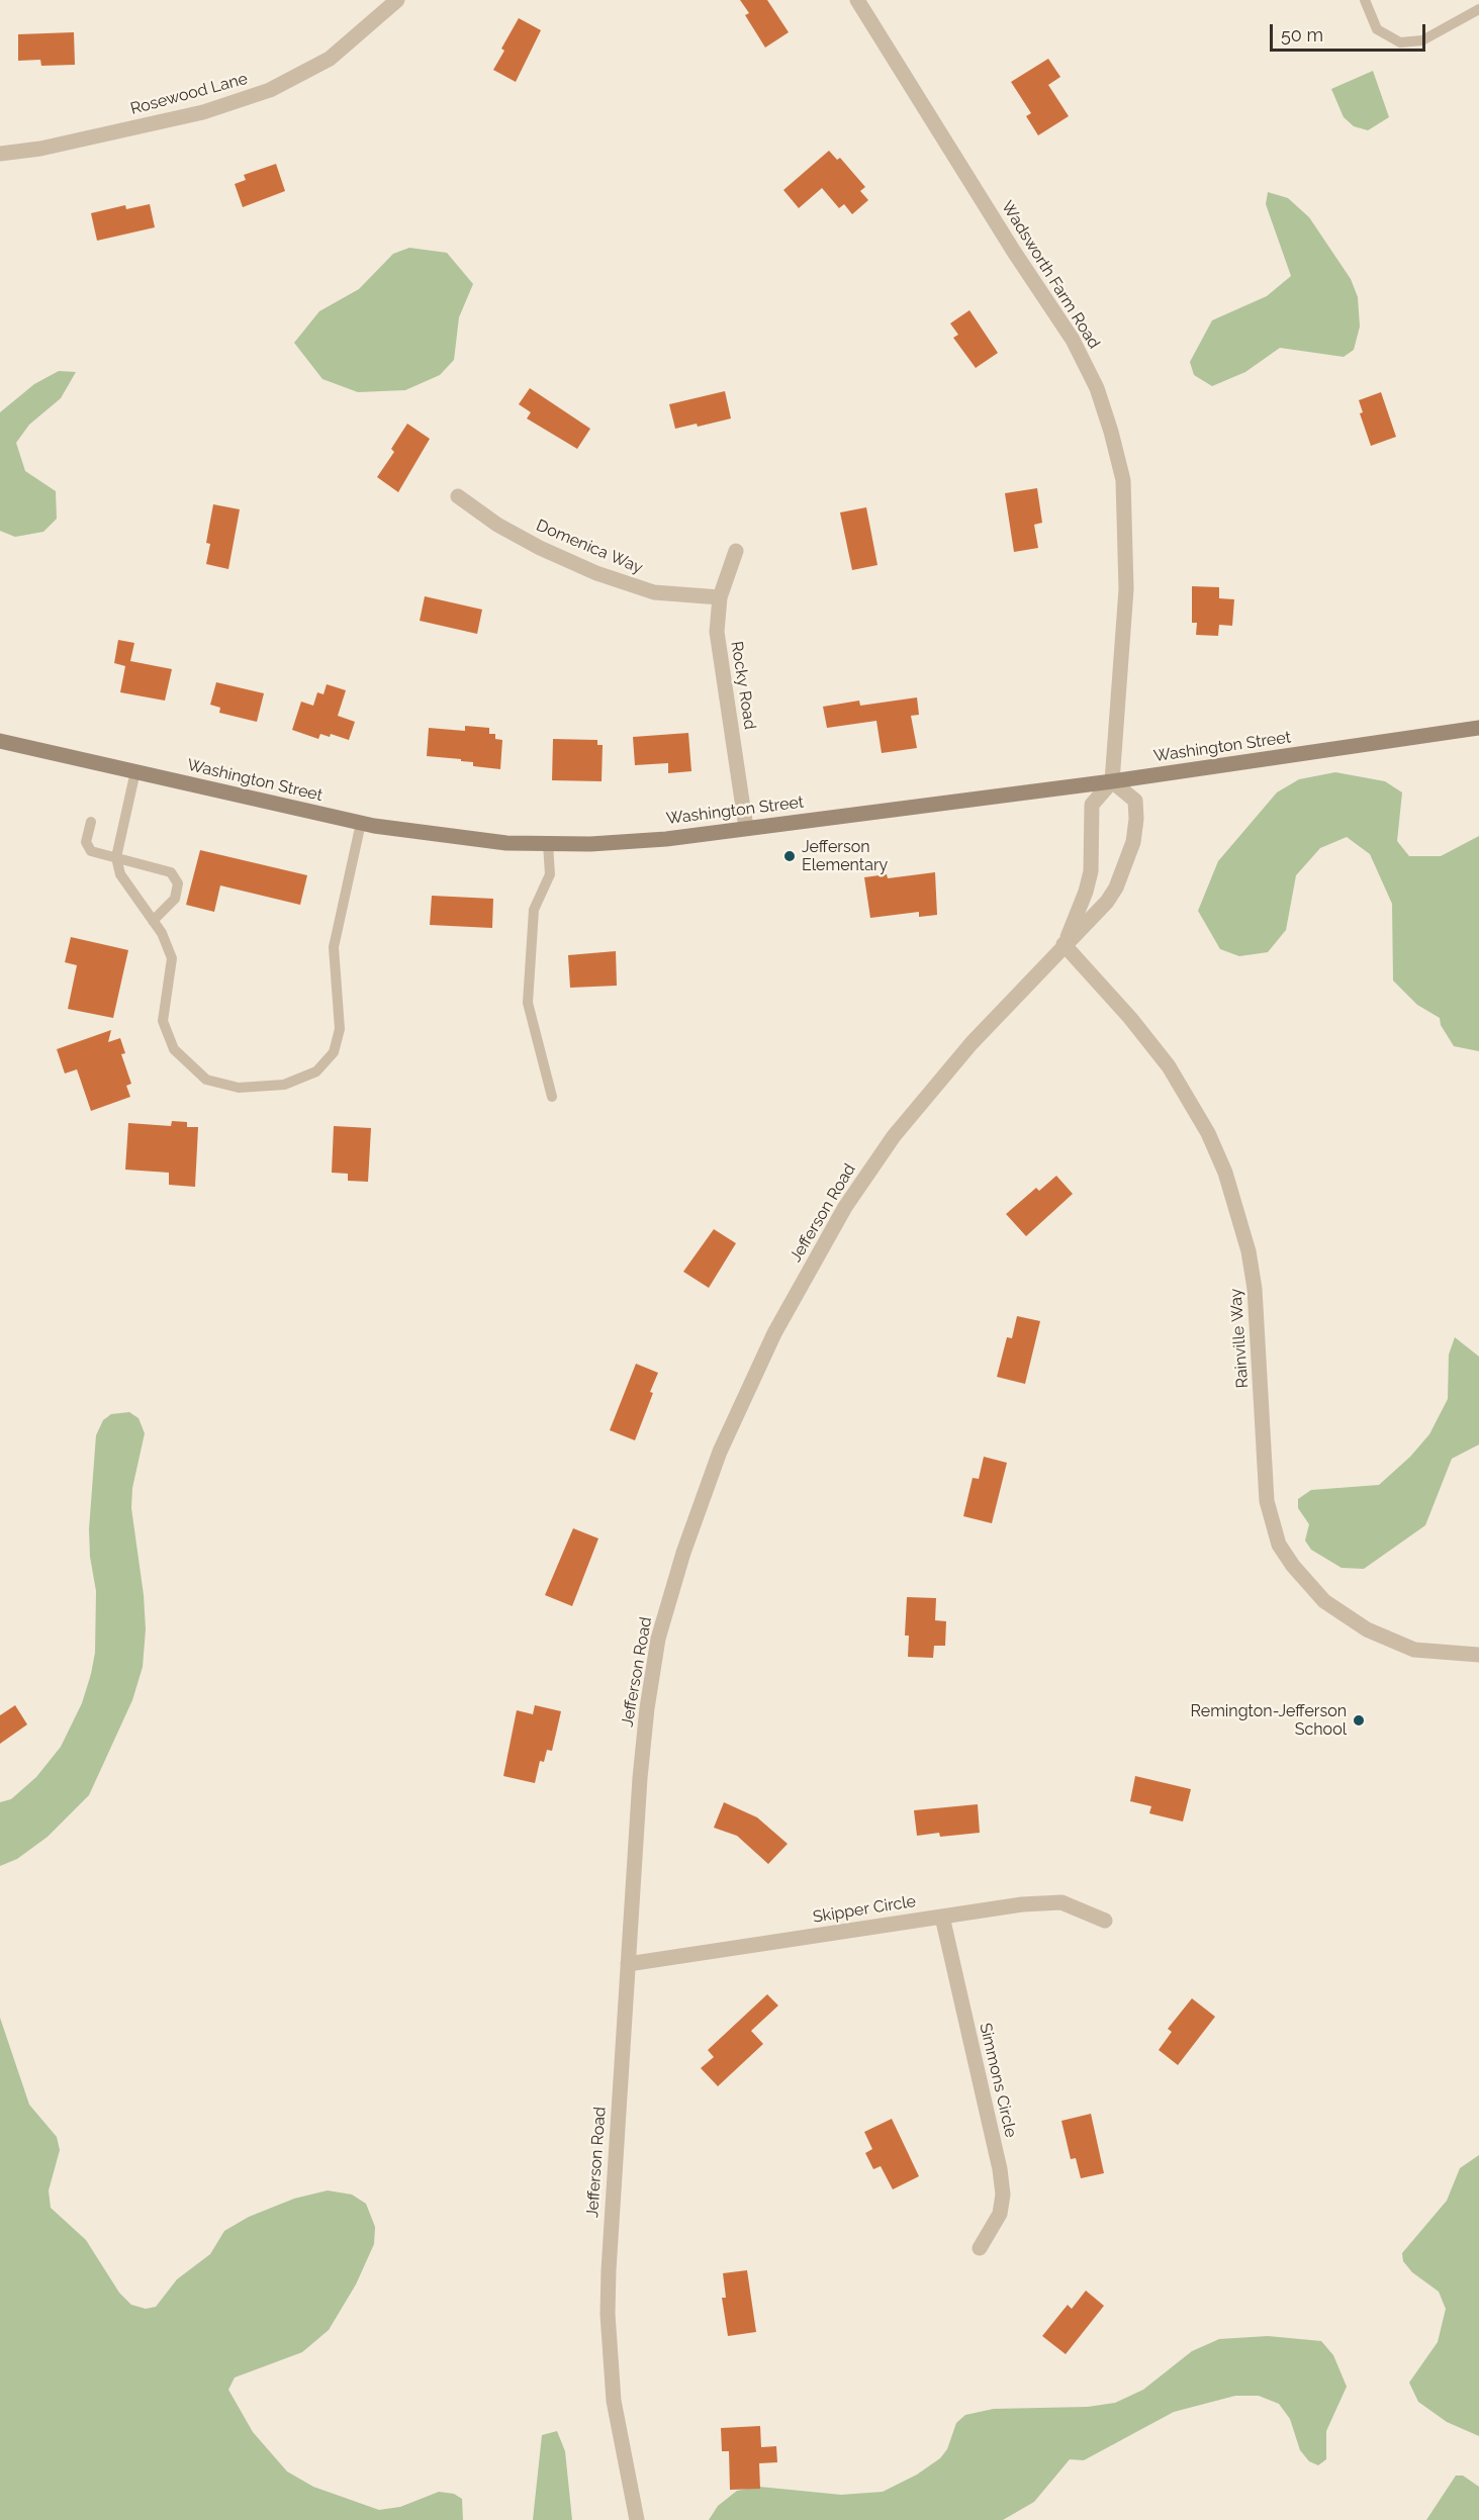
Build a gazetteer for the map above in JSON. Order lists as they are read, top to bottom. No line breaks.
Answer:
{"streets":{"main road":["Washington Street"],"street":["Rosewood Lane","Wadsworth Farm Road","Domenica Way","Rocky Road","Jefferson Road","Rainville Way","Skipper Circle","Simmons Circle"]},"crossings":[["Wadsworth Farm Road","Washington Street"],["Wadsworth Farm Road","Jefferson Road"],["Domenica Way","Rocky Road"],["Rocky Road","Washington Street"],["Washington Street","Jefferson Road"],["Jefferson Road","Rainville Way"],["Jefferson Road","Skipper Circle"],["Skipper Circle","Simmons Circle"]],"places":["Jefferson Elementary","Remington-Jefferson School"],"scale_bar":"50 m"}
